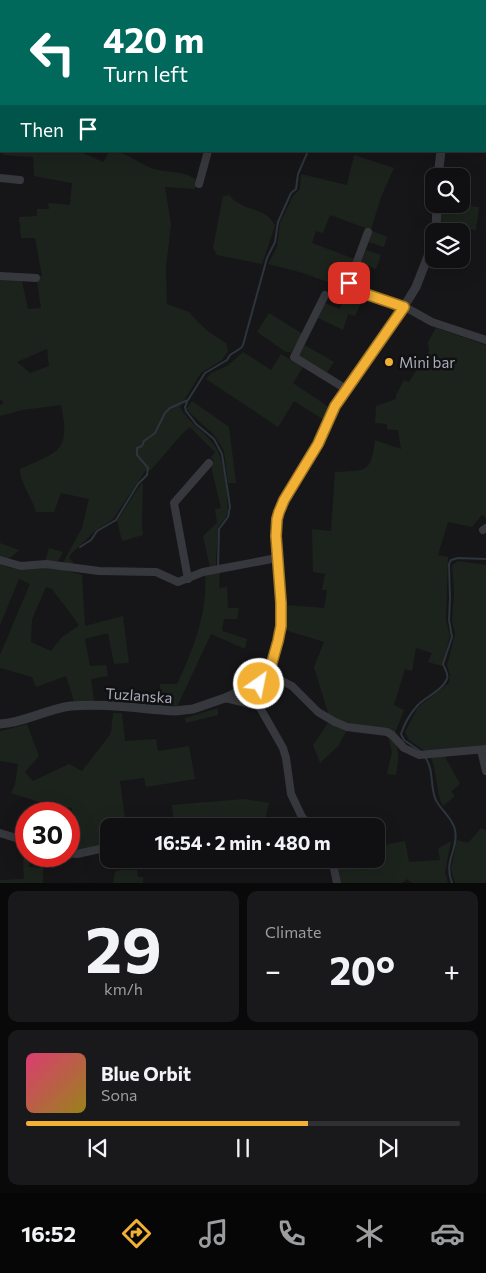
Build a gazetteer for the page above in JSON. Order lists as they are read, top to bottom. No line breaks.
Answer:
{"streets":{"street":["Tuzlanska"]},"places":["Mini bar"],"page":{"turn":["420 m","Turn left"],"then":"Then","limit":"30","trip":"16:54 · 2 min · 480 m","tile":[["29","km/h"],"Climate"],"heat":["−","20°","+"],"song":["Blue Orbit","Sona"],"tabs":"16:52"}}
